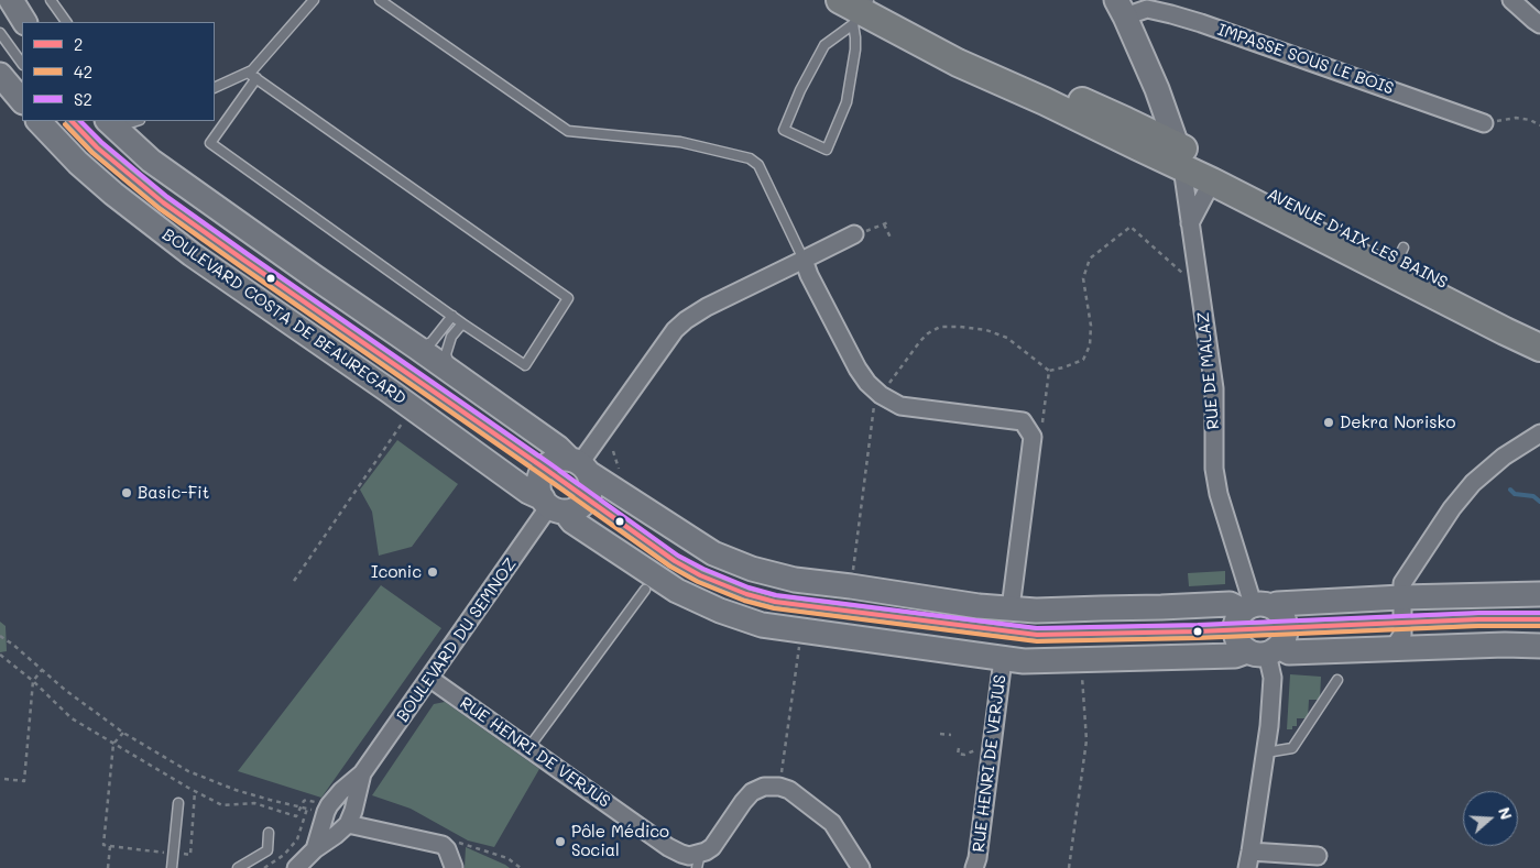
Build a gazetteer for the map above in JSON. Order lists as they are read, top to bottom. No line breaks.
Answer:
{"streets":{"main road":["AVENUE D'AIX LES BAINS"],"street":["IMPASSE SOUS LE BOIS","BOULEVARD COSTA DE BEAUREGARD","RUE DE MALAZ","BOULEVARD DU SEMNOZ","RUE HENRI DE VERJUS"]},"crossings":[["AVENUE D'AIX LES BAINS","RUE DE MALAZ"],["BOULEVARD COSTA DE BEAUREGARD","BOULEVARD DU SEMNOZ"],["BOULEVARD COSTA DE BEAUREGARD","RUE HENRI DE VERJUS"],["BOULEVARD DU SEMNOZ","RUE HENRI DE VERJUS"]],"places":["Dekra Norisko","Basic-Fit","Iconic","Pôle Médico Social"],"lines":["transit line 2","transit line S2","transit line 42"],"legend":["2","42","S2"],"north":"right"}
